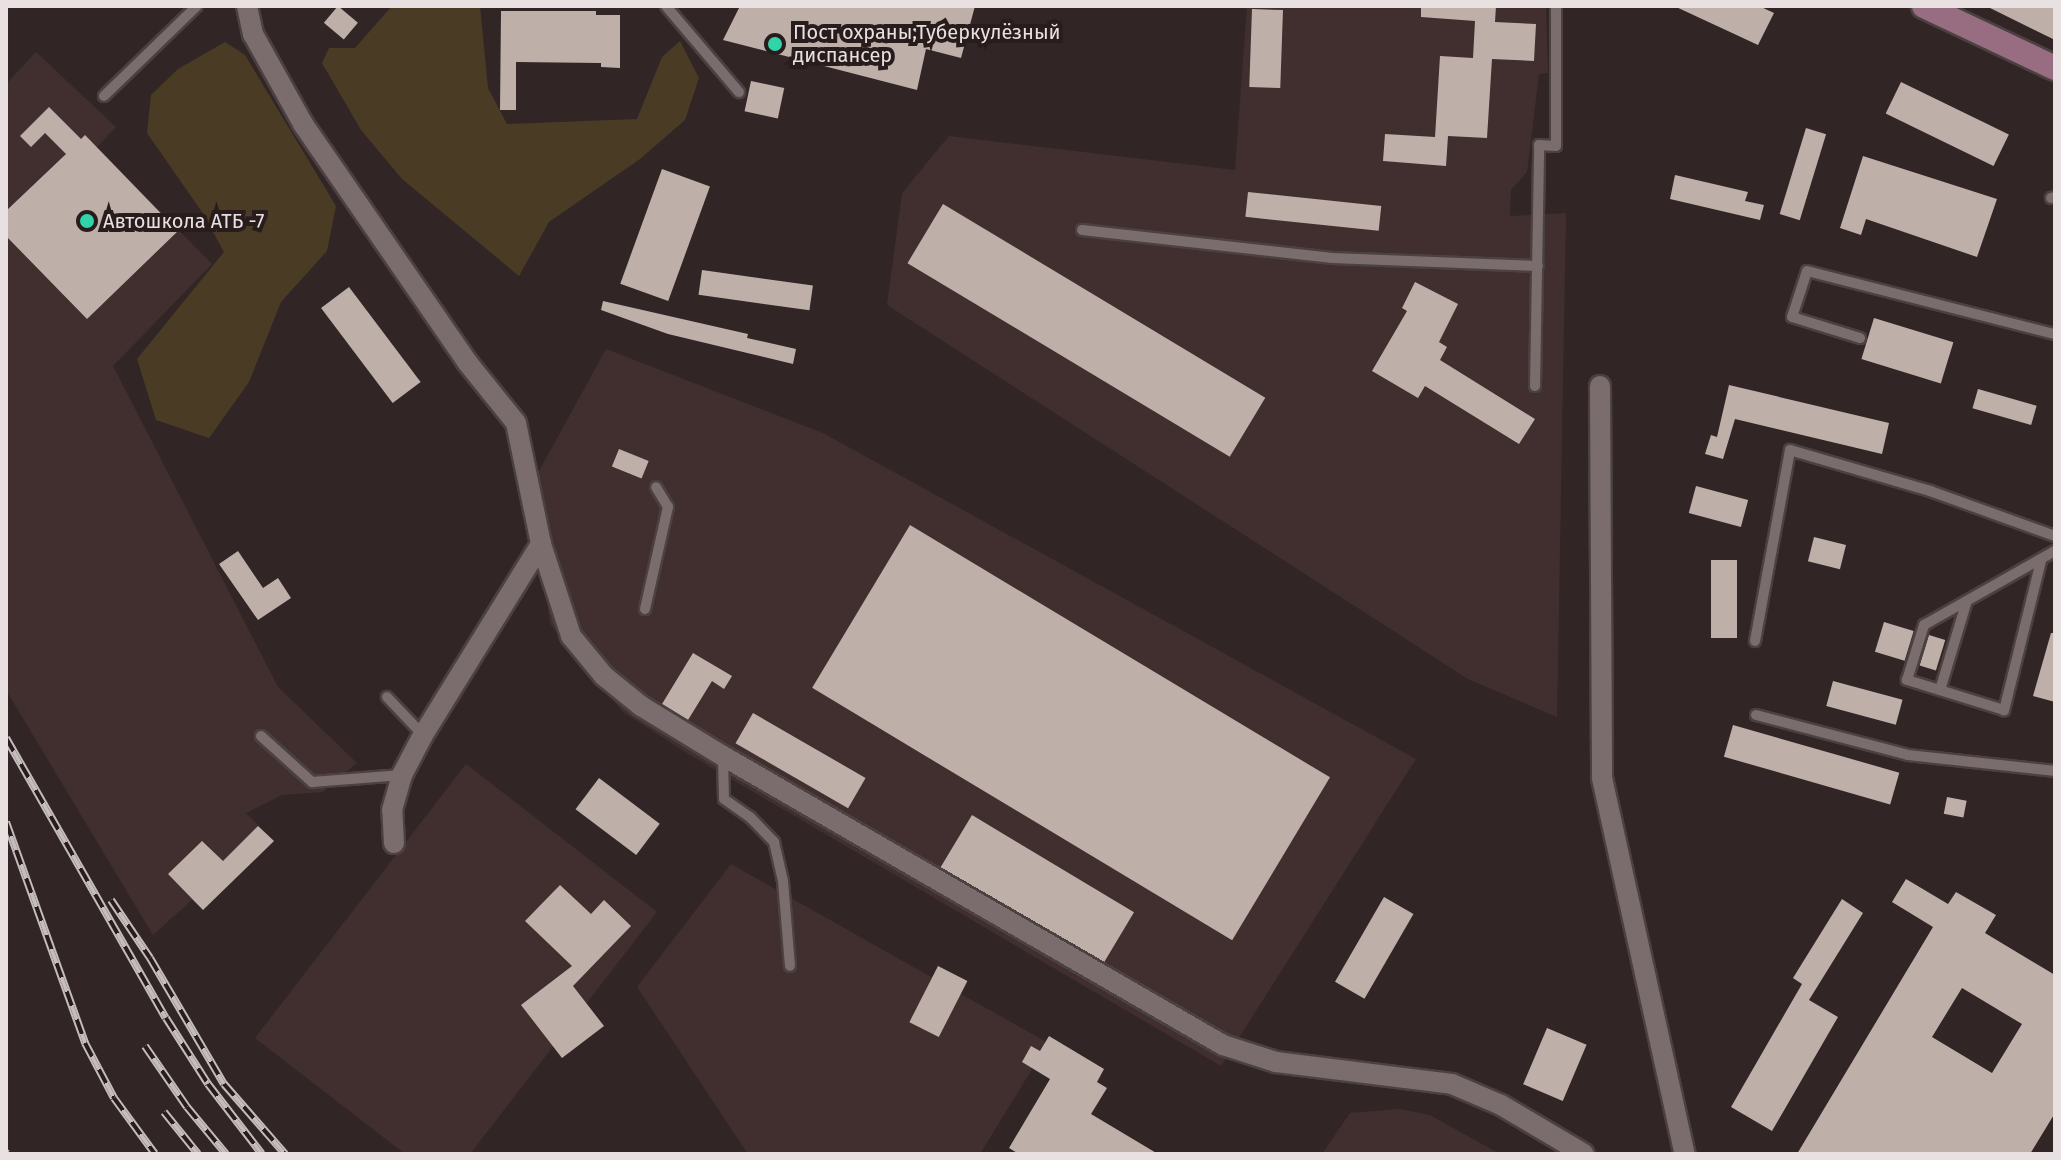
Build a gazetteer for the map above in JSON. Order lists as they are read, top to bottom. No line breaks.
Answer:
{"places":["Пост охраны;Туберкулёзный диспансер","Автошкола АТБ -7"]}
